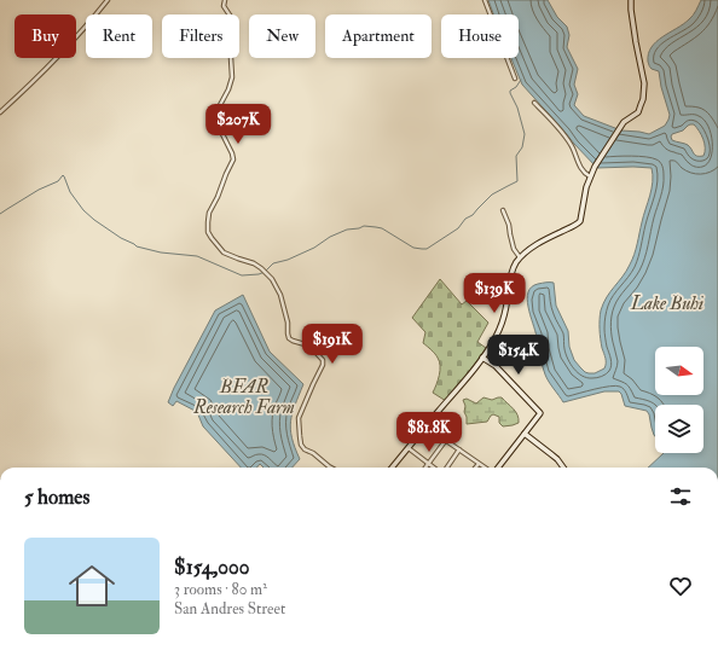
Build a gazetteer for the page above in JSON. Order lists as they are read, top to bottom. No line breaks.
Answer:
{"water":["Lake Buhi","BFAR Research Farm"],"north":"right","page":{"chip":["Buy","Rent","Filters","New","Apartment","House"],"price":["$207K","$139K","$191K","$154K","$81.8K"],"heading":"5 homes","list":[{"name":"$154,000","note":"3 rooms · 80 m² · San Andres Street"}]}}
